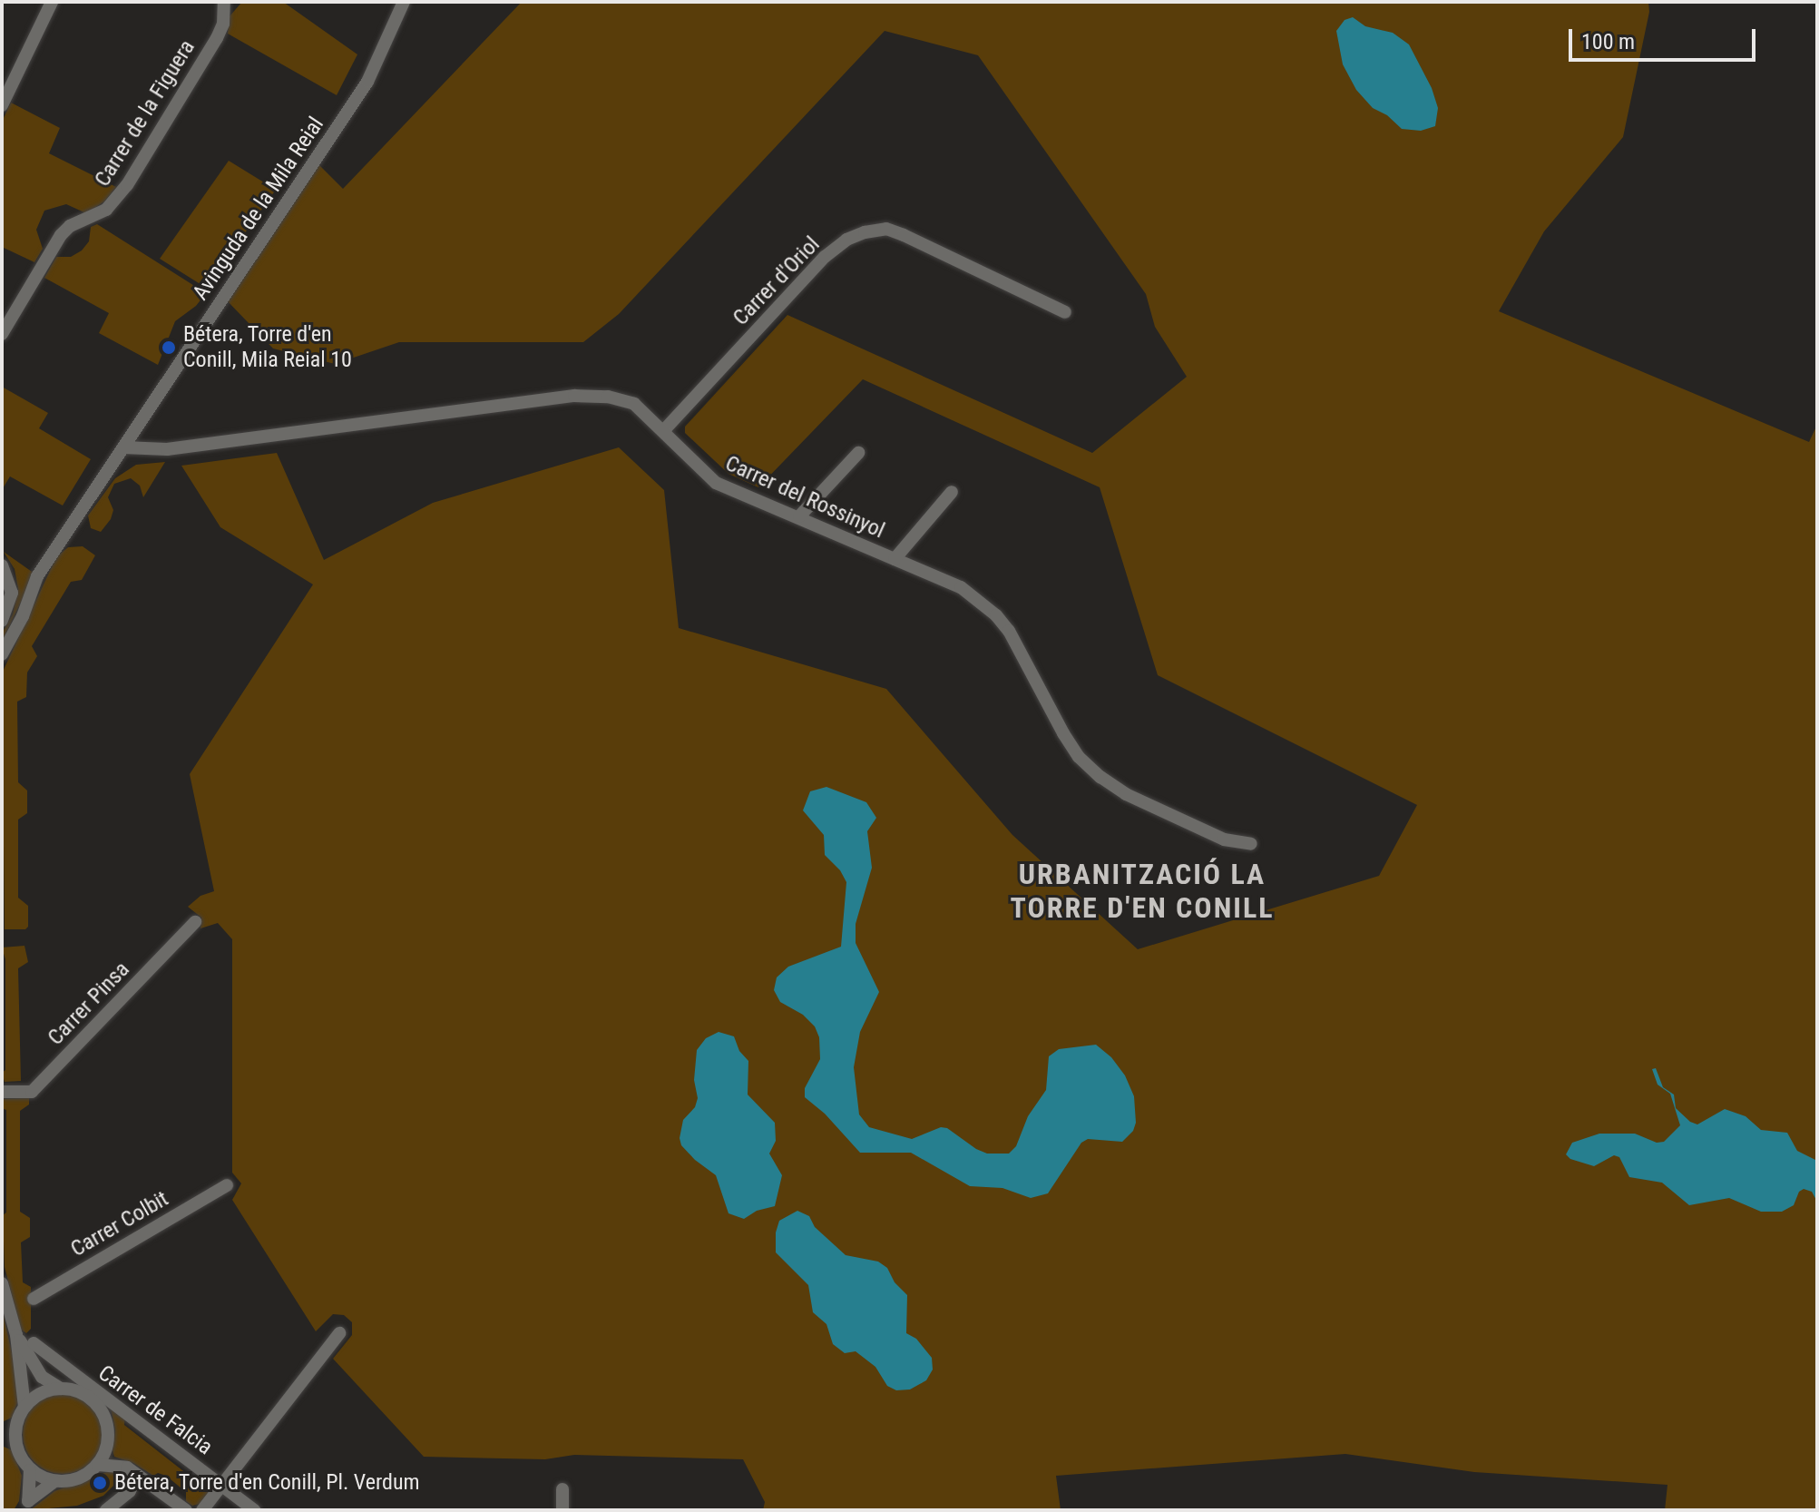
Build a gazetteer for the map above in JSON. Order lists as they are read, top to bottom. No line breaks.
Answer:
{"streets":{"street":["Carrer de la Figuera","Avinguda de la Mila Reial","Carrer d'Oriol","Carrer del Rossinyol","Carrer Pinsa","Carrer Colbit","Carrer de Falcia"]},"crossings":[["Avinguda de la Mila Reial","Carrer del Rossinyol"],["Carrer d'Oriol","Carrer del Rossinyol"]],"districts":["URBANITZACIÓ LA TORRE D'EN CONILL"],"places":["Bétera, Torre d'en Conill, Mila Reial 10","Bétera, Torre d'en Conill, Pl. Verdum"],"scale_bar":"100 m"}
